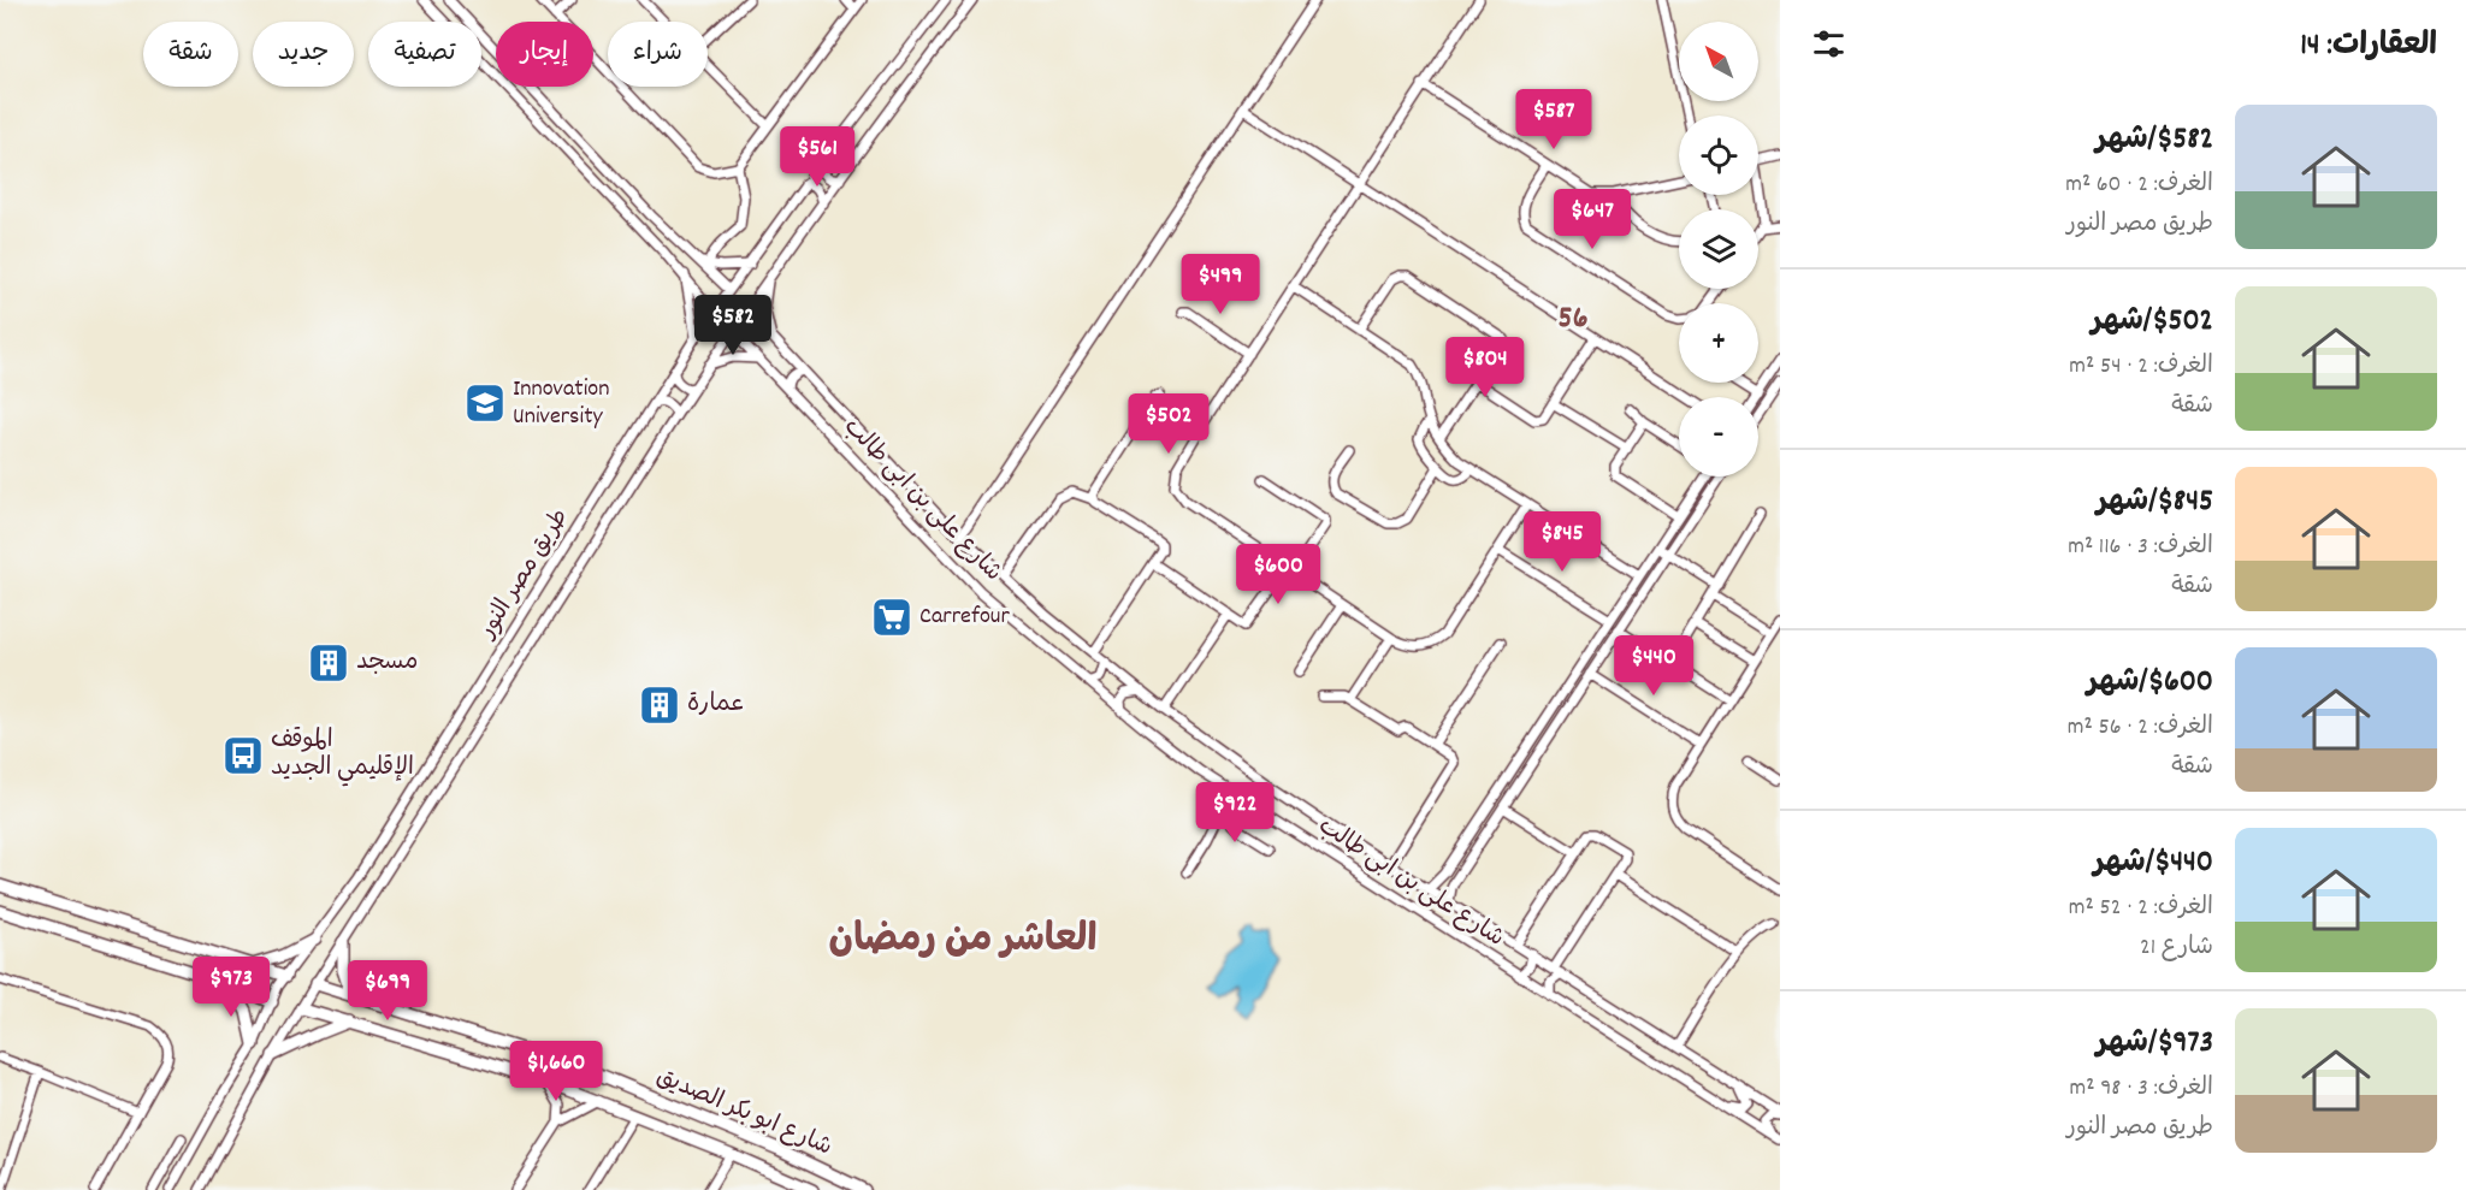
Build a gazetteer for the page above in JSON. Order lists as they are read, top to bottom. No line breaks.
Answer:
{"streets":{"main road":["شارع ابو بكر الصديق"],"street":["شارع على بن ابى طالب","طريق مصر النور"]},"crossings":[["شارع على بن ابى طالب","طريق مصر النور"],["طريق مصر النور","شارع ابو بكر الصديق"]],"districts":["56","العاشر من رمضان"],"places":{"school or university":["Innovation University"],"supermarket":["Carrefour"],"building":["مسجد","عمارة"],"bus stop":["الموقف الإقليمي الجديد"]},"north":"top left","page":{"heading":"العقارات: 14","map_buttons":["+","−"],"chip":["شراء","إيجار","تصفية","جديد","شقة"],"list":[{"name":"$582/شهر","note":"الغرف: 2 · 60 m² · طريق مصر النور"},{"name":"$502/شهر","note":"الغرف: 2 · 54 m² · شقة"},{"name":"$845/شهر","note":"الغرف: 3 · 116 m² · شقة"},{"name":"$600/شهر","note":"الغرف: 2 · 56 m² · شقة"},{"name":"$440/شهر","note":"الغرف: 2 · 52 m² · شارع 21"},{"name":"$973/شهر","note":"الغرف: 3 · 98 m² · طريق مصر النور"}],"price":["$587","$561","$647","$499","$582","$804","$502","$845","$600","$440","$922","$973","$699","$1,660"]}}
